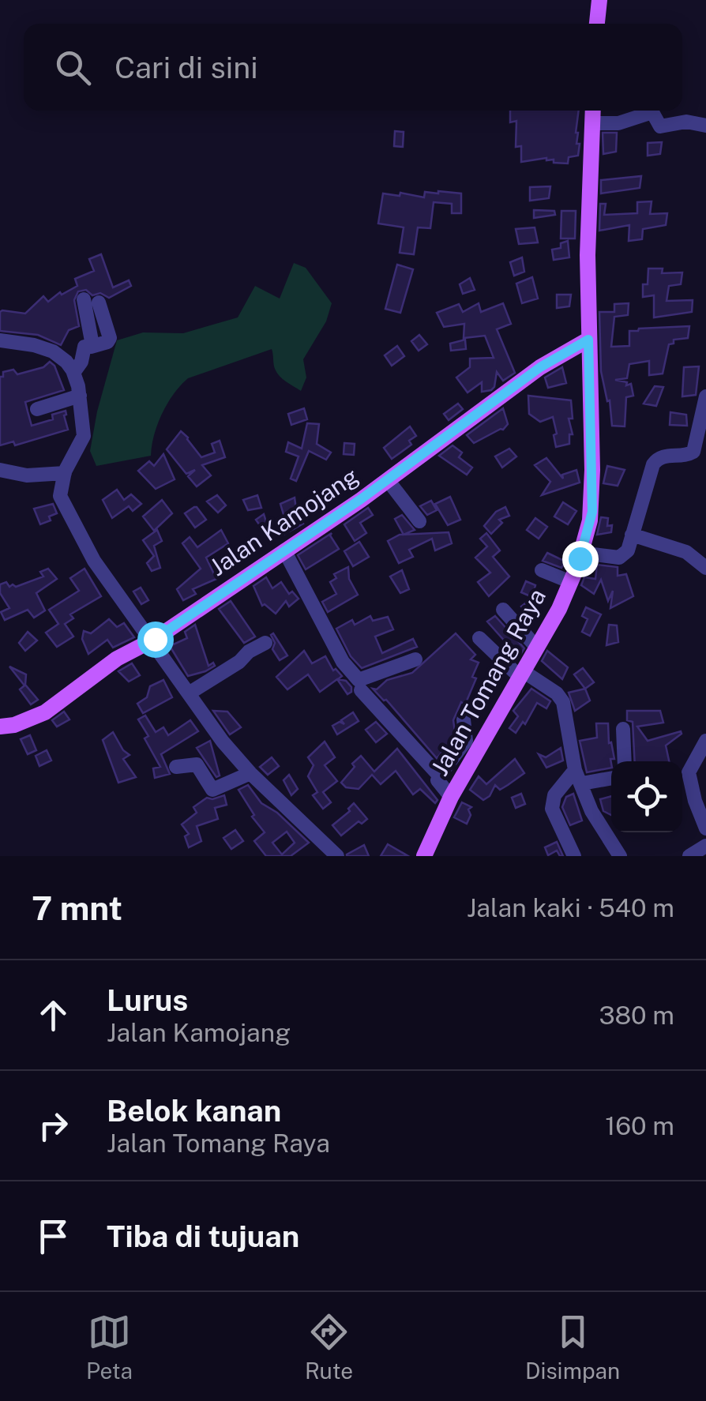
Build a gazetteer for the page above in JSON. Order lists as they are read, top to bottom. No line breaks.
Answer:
{"streets":{"main road":["Jalan Kamojang","Jalan Tomang Raya"]},"crossings":[["Jalan Kamojang","Jalan Tomang Raya"]],"page":{"search":"Cari di sini","heading":["7 mnt","Jalan kaki · 540 m"],"list":[["Lurus","Jalan Kamojang","380 m"],["Belok kanan","Jalan Tomang Raya","160 m"],"Tiba di tujuan"],"nav":["Peta","Rute","Disimpan"]}}
